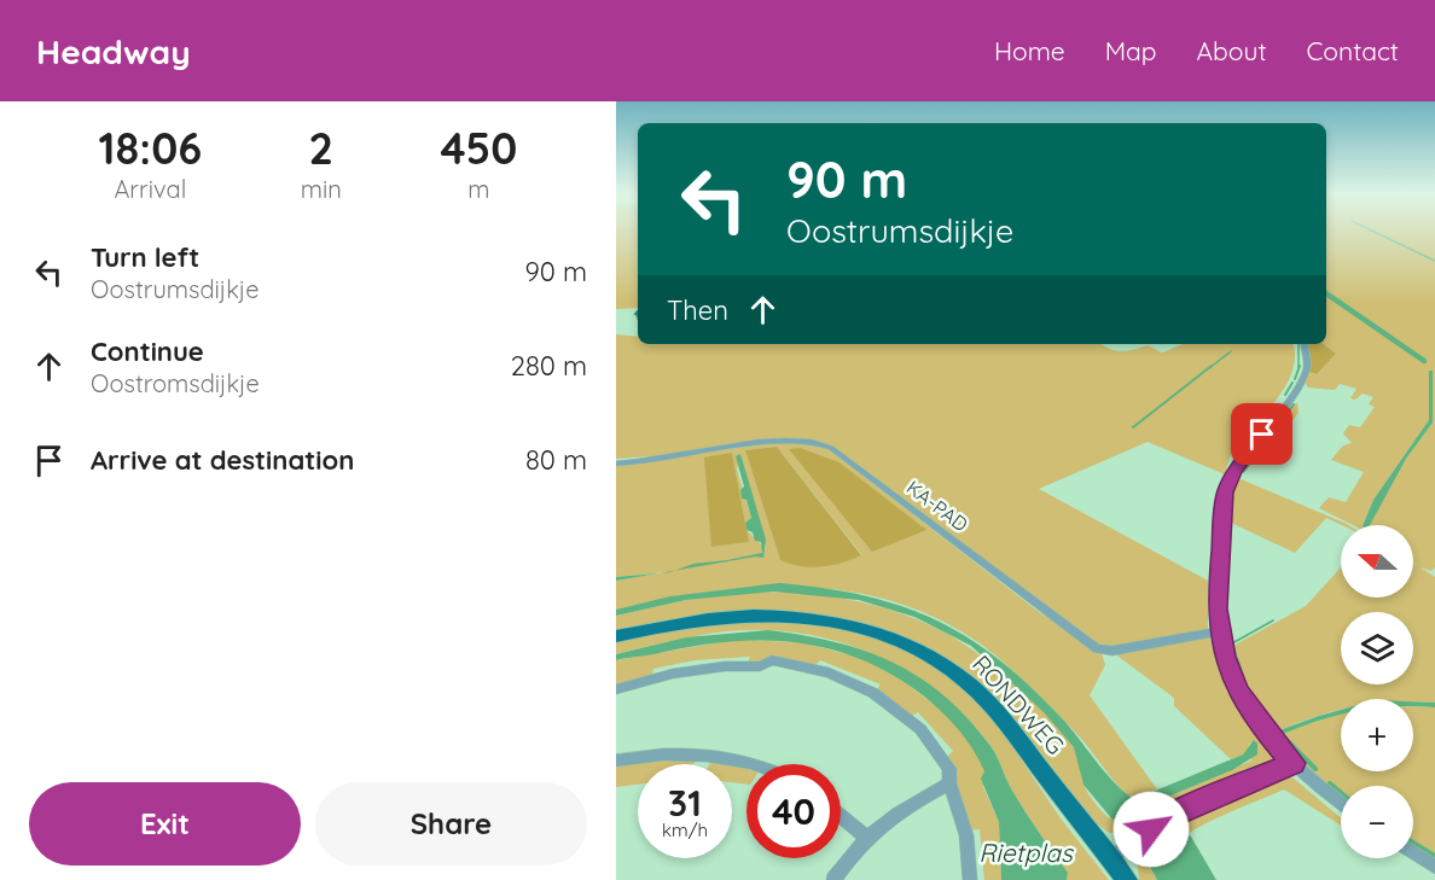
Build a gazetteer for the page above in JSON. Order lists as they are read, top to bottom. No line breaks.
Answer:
{"streets":{"main road":["RONDWEG"],"street":["KA-PAD"]},"water":["Rietplas"],"north":"left","page":{"header":"Headway","nav":["Home","Map","About","Contact"],"eta":["18:06","Arrival","2","min","450","m"],"turn":["90 m","Oostrumsdijkje"],"list":[{"name":"Turn left","note":"Oostrumsdijkje","value":"90 m"},{"name":"Continue","note":"Oostromsdijkje","value":"280 m"},{"name":"Arrive at destination","value":"80 m"}],"then":"Then","map_buttons":["+","−"],"speed":"31 km/h","limit":"40","buttons":["Exit","Share"]}}
